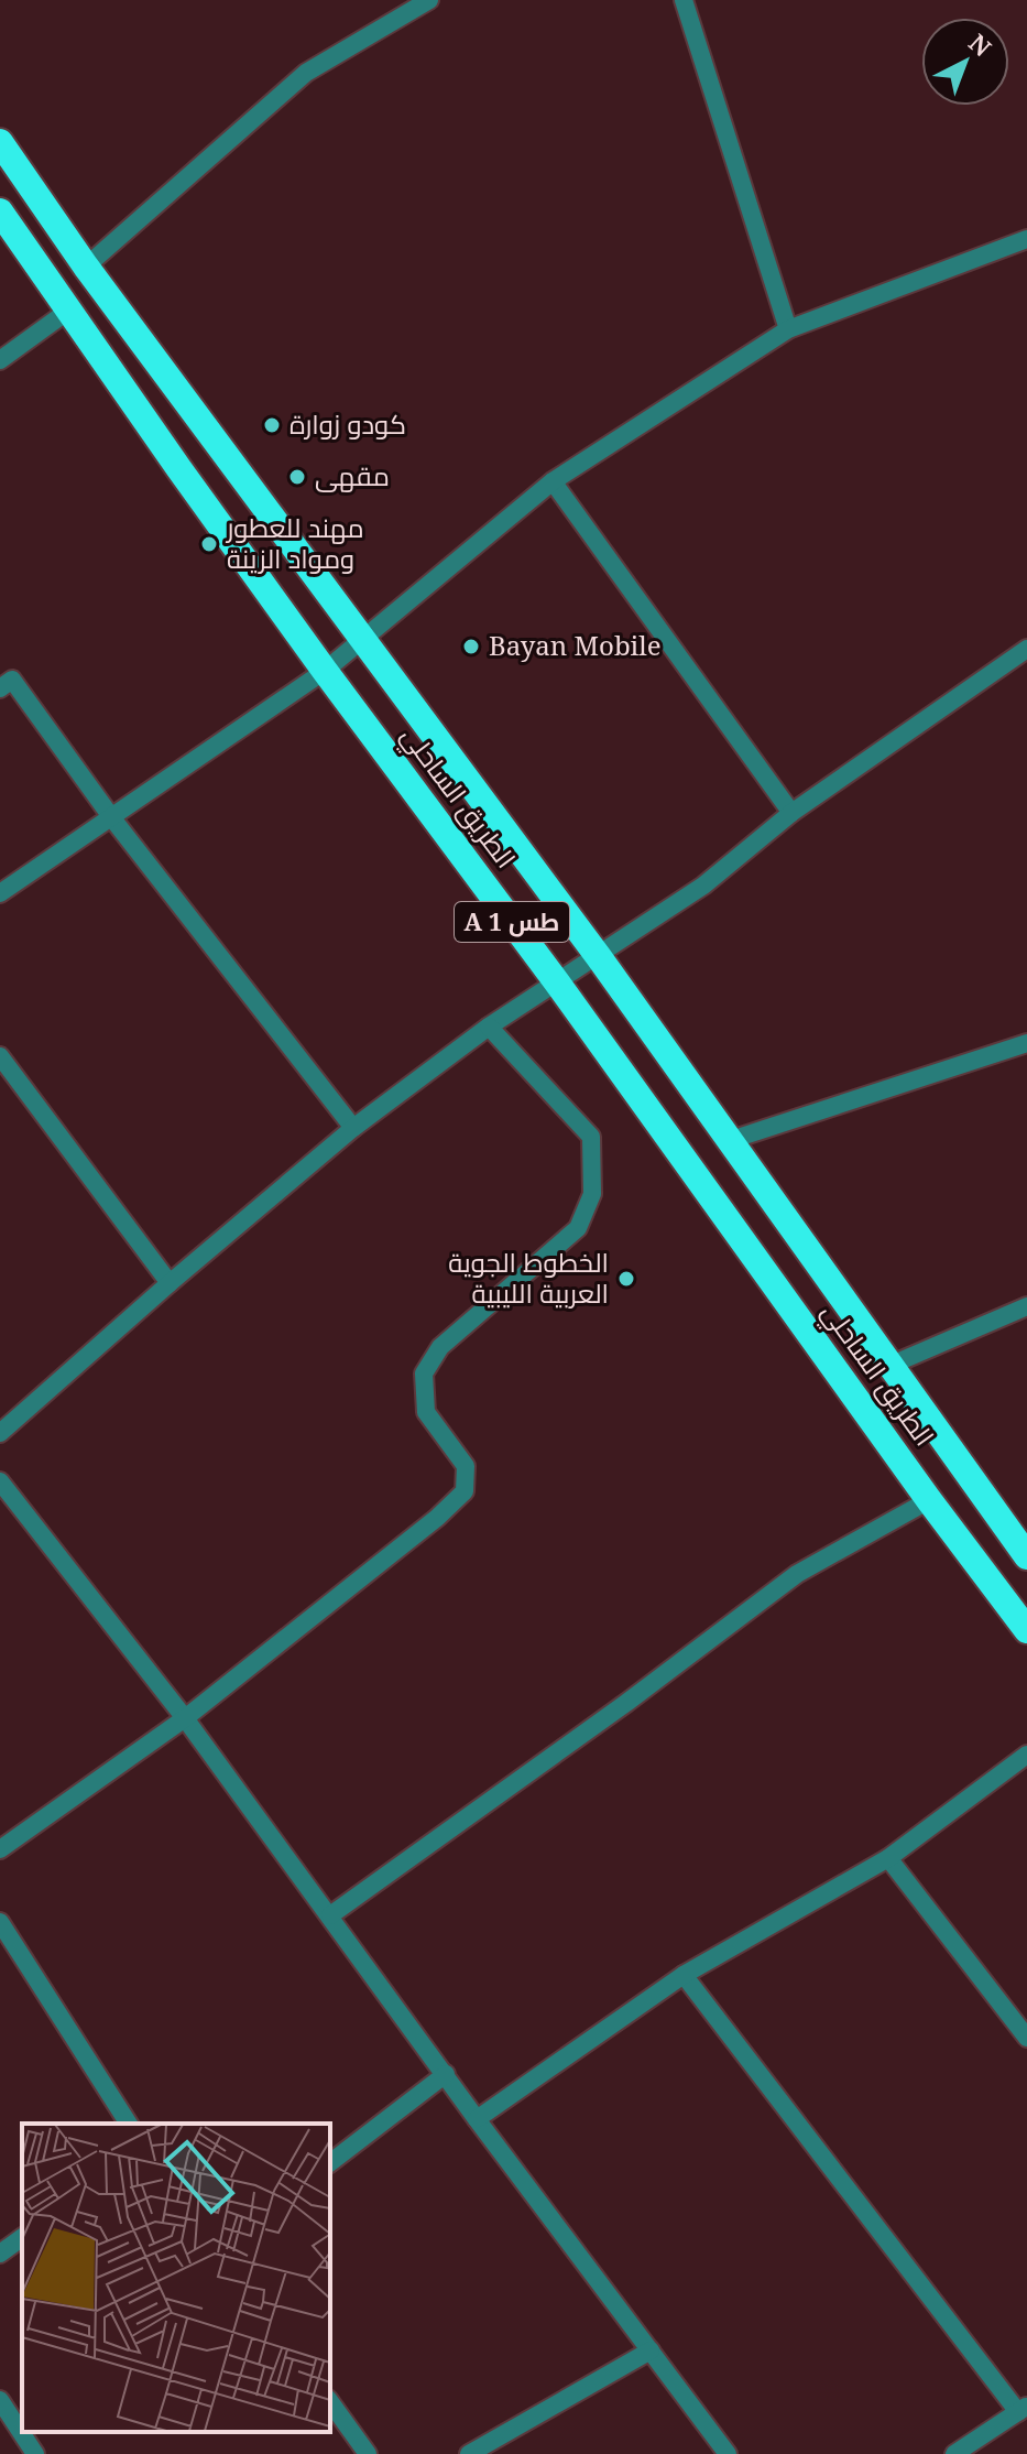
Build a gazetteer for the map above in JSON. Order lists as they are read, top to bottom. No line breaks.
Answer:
{"streets":{"highway":["الطريق الساحلي","A 1 طس"]},"places":["كودو زوارة","مقهى","مهند للعطور ومواد الزينة","Bayan Mobile","الخطوط الجوية العربية الليبية"],"north":"top right"}
